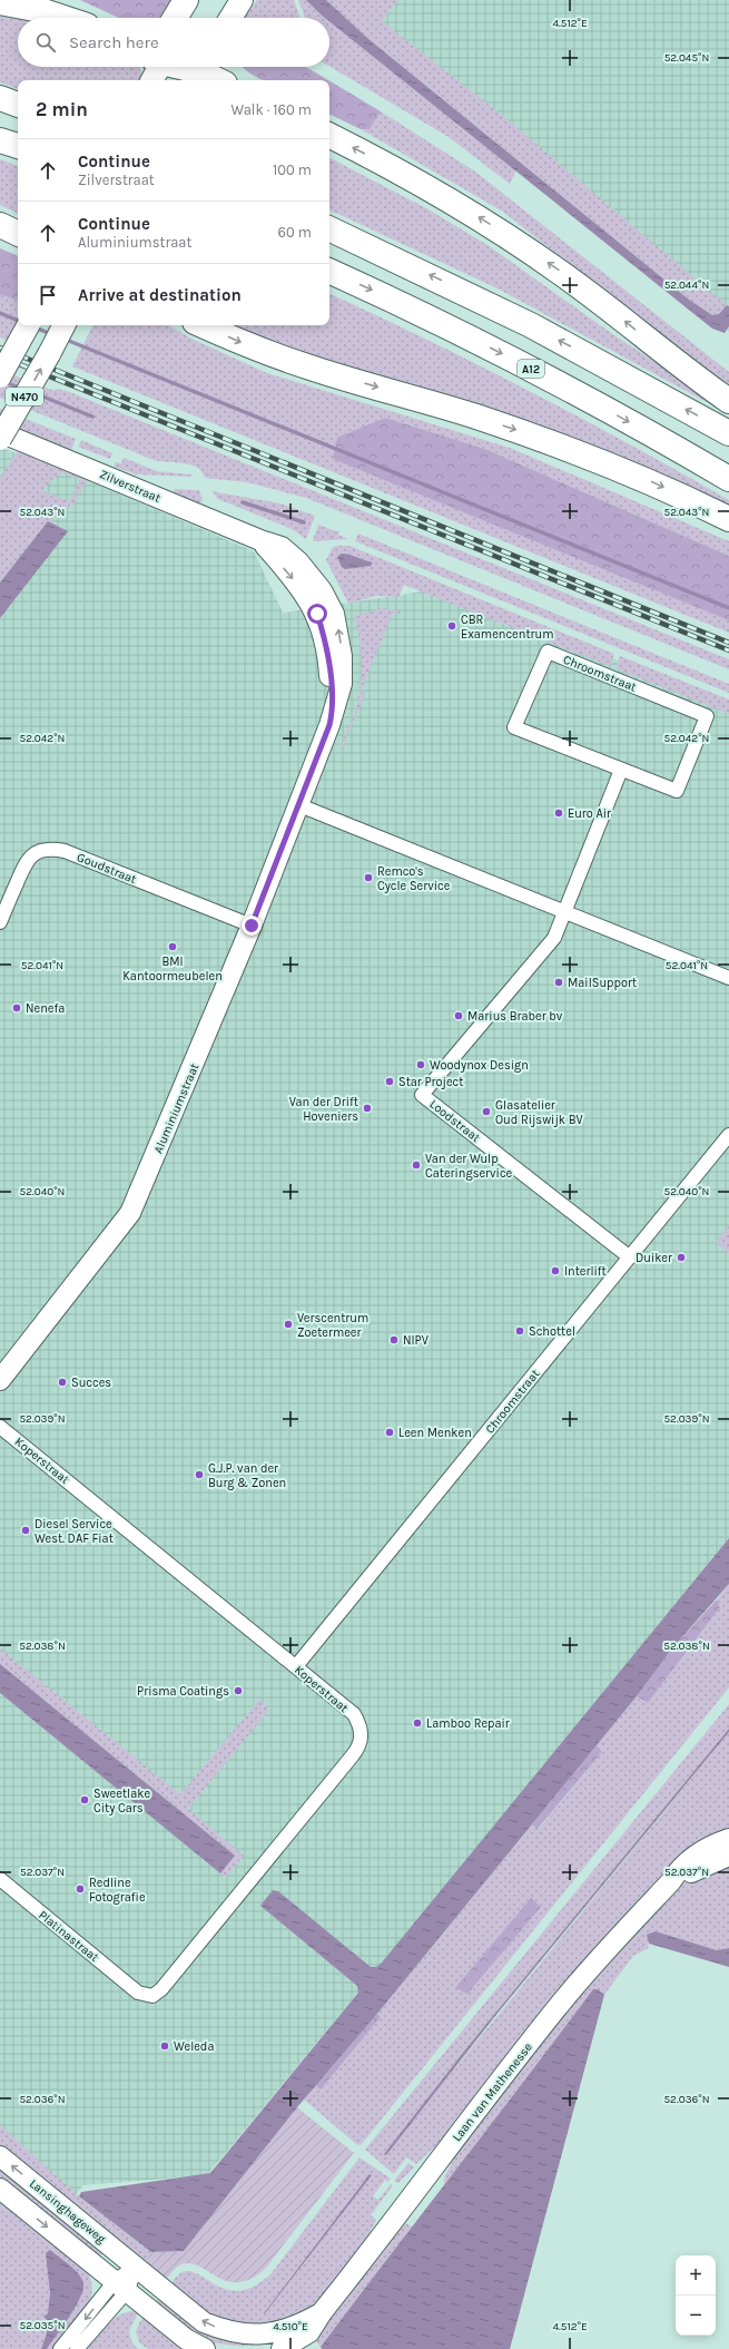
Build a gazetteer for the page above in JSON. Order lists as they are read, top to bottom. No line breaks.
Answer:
{"streets":{"highway":["A12"],"main road":["N470"],"street":["Zilverstraat","Chroomstraat","Goudstraat","Aluminiumstraat","Loodstraat","Koperstraat","Platinastraat","Laan van Mathenesse","Lansinghageweg"]},"crossings":[["Zilverstraat","Aluminiumstraat"],["Chroomstraat","Loodstraat"],["Chroomstraat","Koperstraat"],["Goudstraat","Aluminiumstraat"],["Koperstraat","Platinastraat"],["Laan van Mathenesse","Lansinghageweg"]],"places":["CBR Examencentrum","Euro Air","Remco's Cycle Service","BMI Kantoormeubelen","MailSupport","Nenefa","Marius Braber bv","Woodynox Design","Star Project","Van der Drift Hoveniers","Glasatelier Oud Rijswijk BV","Van der Wulp Cateringservice","Duiker","Interlift","Verscentrum Zoetermeer","Schottel","NIPV","Succes","Leen Menken","G.J.P. van der Burg & Zonen","Diesel Service West. DAF Fiat","Prisma Coatings","Lamboo Repair","Sweetlake City Cars","Redline Fotografie","Weleda"],"page":{"search":"Search here","heading":["2 min","Walk · 160 m"],"list":[["Continue","Zilverstraat","100 m"],["Continue","Aluminiumstraat","60 m"],"Arrive at destination"],"map_buttons":["+","−"]},"coordinates":["4.512°E","52.045°N","52.044°N","52.043°N","52.042°N","52.041°N","52.040°N","52.039°N","52.038°N","52.037°N","52.036°N","52.035°N","4.510°E"]}
